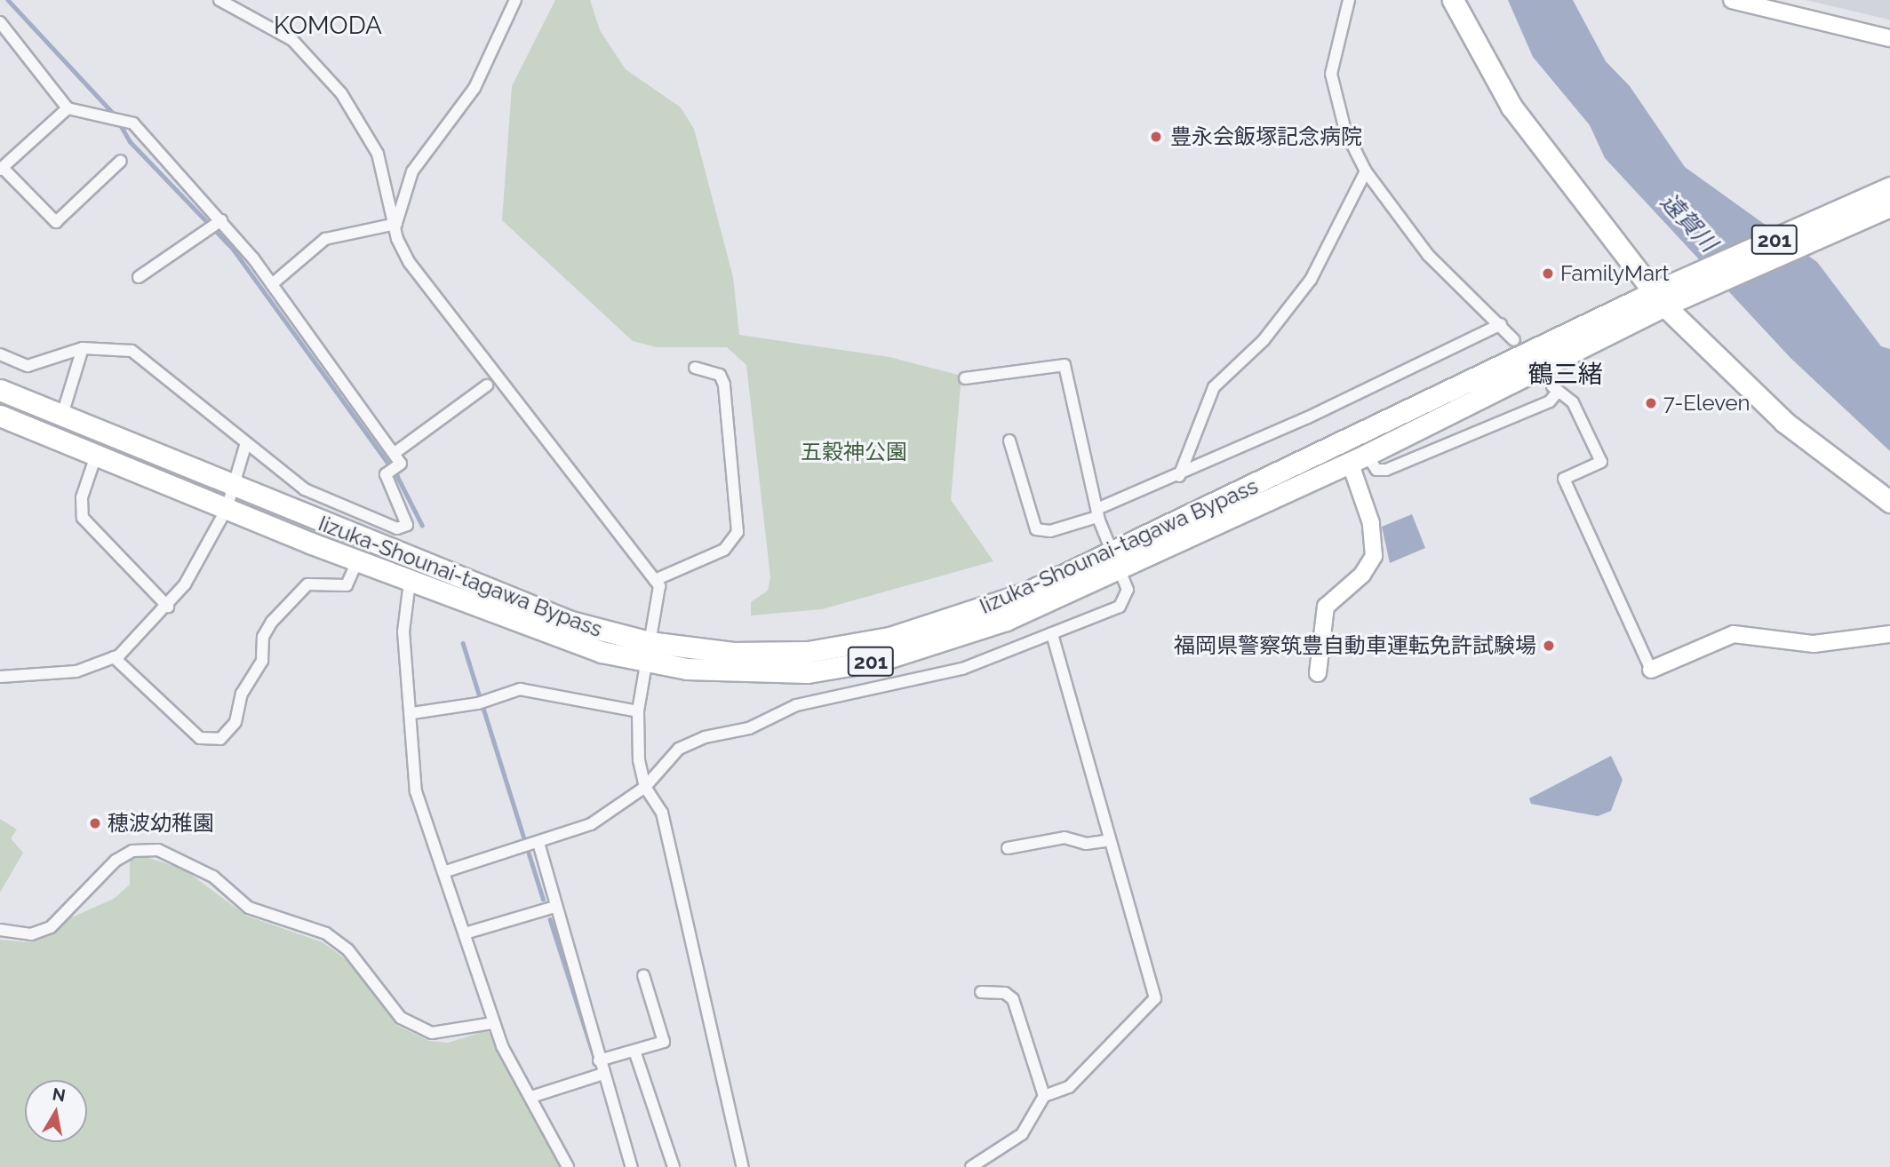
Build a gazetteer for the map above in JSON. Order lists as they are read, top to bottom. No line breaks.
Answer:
{"streets":{"highway":["201","Iizuka-Shounai-tagawa Bypass"]},"districts":["KOMODA","鶴三緒"],"water":["遠賀川"],"parks":["五穀神公園"],"places":["豊永会飯塚記念病院","FamilyMart","7-Eleven","福岡県警察筑豊自動車運転免許試験場","穂波幼稚園"],"north":"top"}
